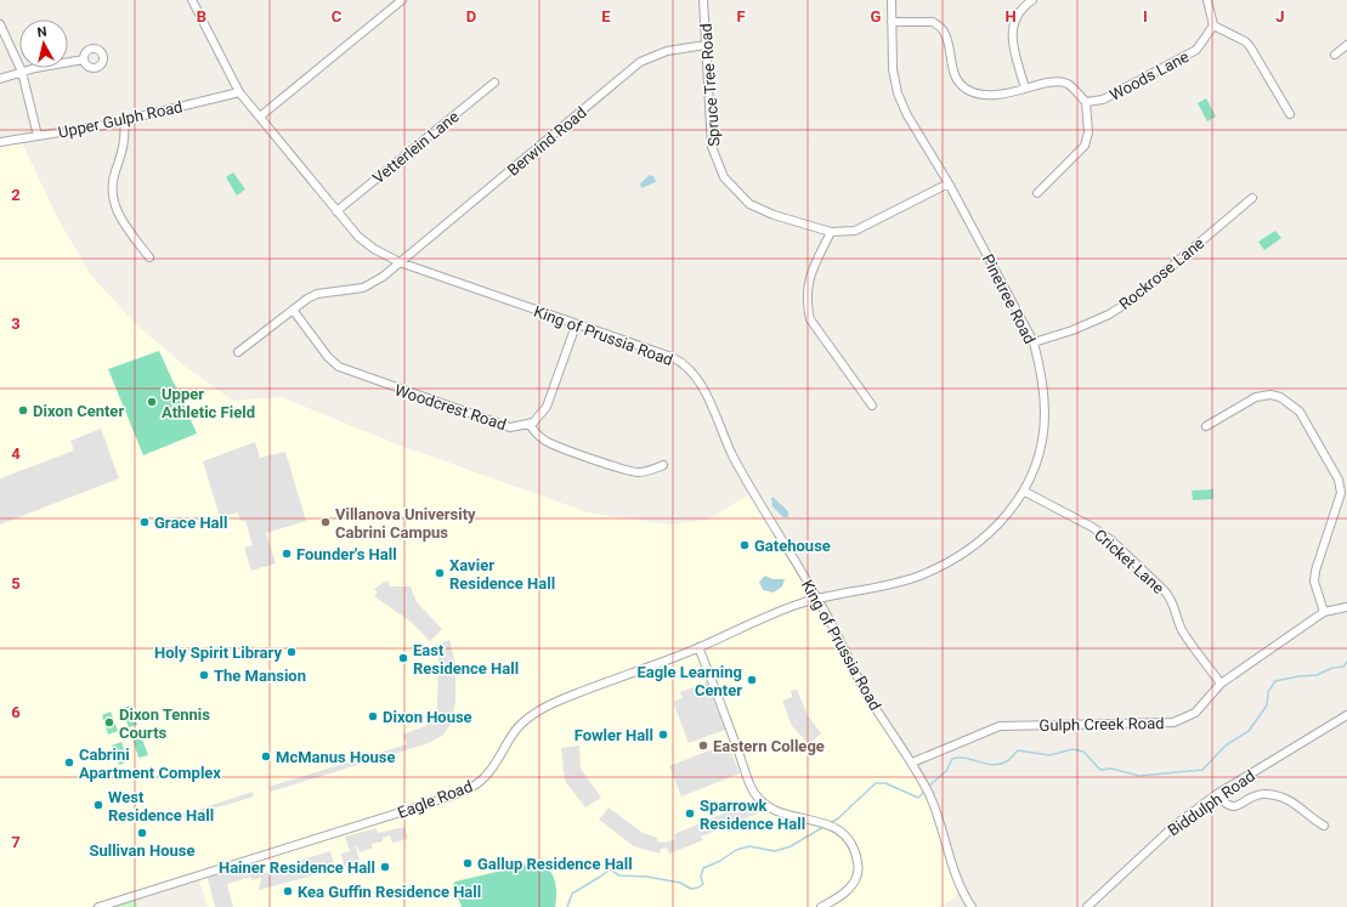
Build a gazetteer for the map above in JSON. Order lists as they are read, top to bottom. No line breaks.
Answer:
{"streets":{"street":["Woods Lane","Spruce Tree Road","Upper Gulph Road","Berwind Road","Vetterlein Lane","Rockrose Lane","Pinetree Road","King of Prussia Road","Woodcrest Road","Cricket Lane","Gulph Creek Road","Eagle Road","Biddulph Road"]},"crossings":[["Spruce Tree Road","Berwind Road"],["Spruce Tree Road","Pinetree Road"],["Upper Gulph Road","King of Prussia Road"],["Berwind Road","King of Prussia Road"],["Berwind Road","Woodcrest Road"],["Vetterlein Lane","King of Prussia Road"],["Rockrose Lane","Pinetree Road"],["Pinetree Road","King of Prussia Road"],["Pinetree Road","Cricket Lane"],["Pinetree Road","Eagle Road"],["King of Prussia Road","Woodcrest Road"],["King of Prussia Road","Gulph Creek Road"],["King of Prussia Road","Eagle Road"],["Cricket Lane","Gulph Creek Road"]],"places":["Upper Athletic Field","Dixon Center","Grace Hall","Villanova University Cabrini Campus","Gatehouse","Founder's Hall","Xavier Residence Hall","Holy Spirit Library","East Residence Hall","The Mansion","Eagle Learning Center","Dixon House","Dixon Tennis Courts","Fowler Hall","Eastern College","McManus House","Cabrini Apartment Complex","West Residence Hall","Sparrowk Residence Hall","Sullivan House","Gallup Residence Hall","Hainer Residence Hall","Kea Guffin Residence Hall"],"north":"top","grid":{"columns":["B","C","D","E","F","G","H","I","J"],"rows":["2","3","4","5","6","7"]}}
